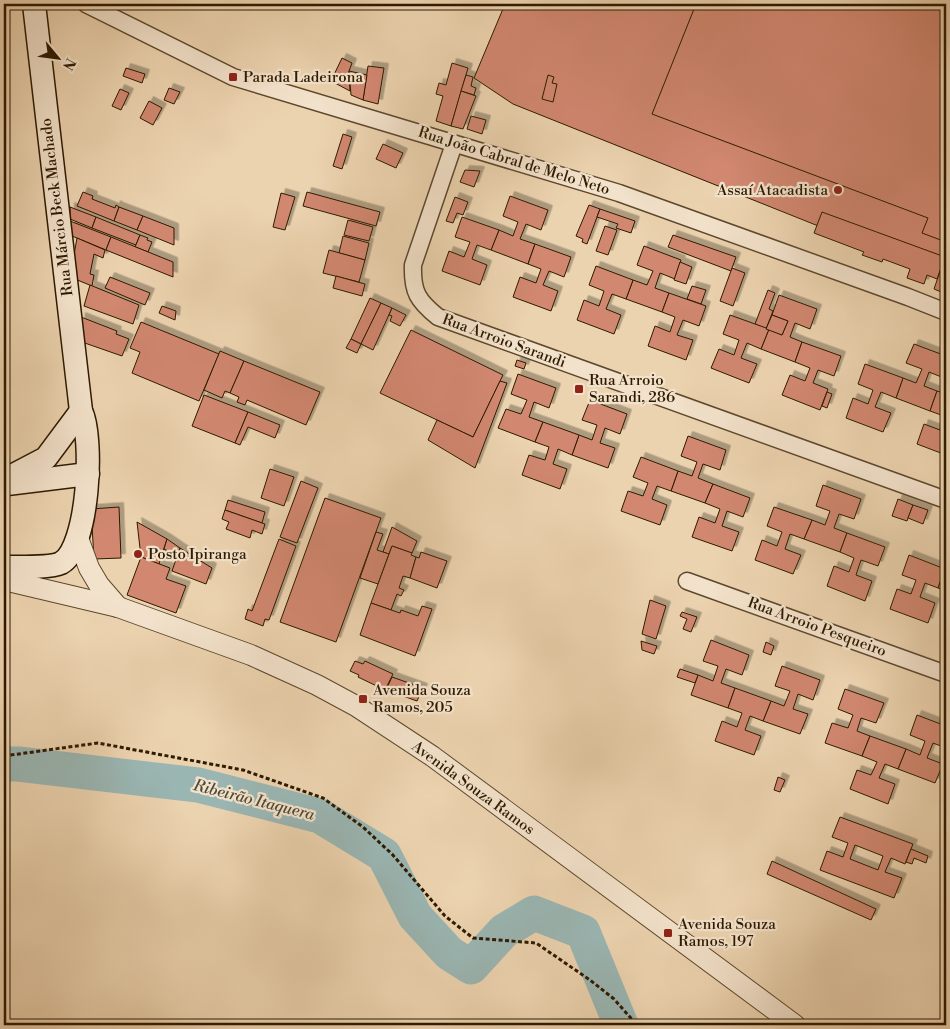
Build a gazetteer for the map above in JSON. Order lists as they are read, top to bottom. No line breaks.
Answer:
{"streets":{"main road":["Rua Márcio Beck Machado","Avenida Souza Ramos"],"street":["Rua João Cabral de Melo Neto","Rua Arroio Sarandi","Rua Arroio Pesqueiro"]},"crossings":[["Rua João Cabral de Melo Neto","Rua Arroio Sarandi"],["Rua Márcio Beck Machado","Avenida Souza Ramos"]],"water":["Ribeirão Itaquera"],"places":{"transit":["Parada Ladeirona","Rua Arroio Sarandi, 286","Avenida Souza Ramos, 205","Avenida Souza Ramos, 197"],"other":["Assaí Atacadista","Posto Ipiranga"]},"north":"bottom right"}
